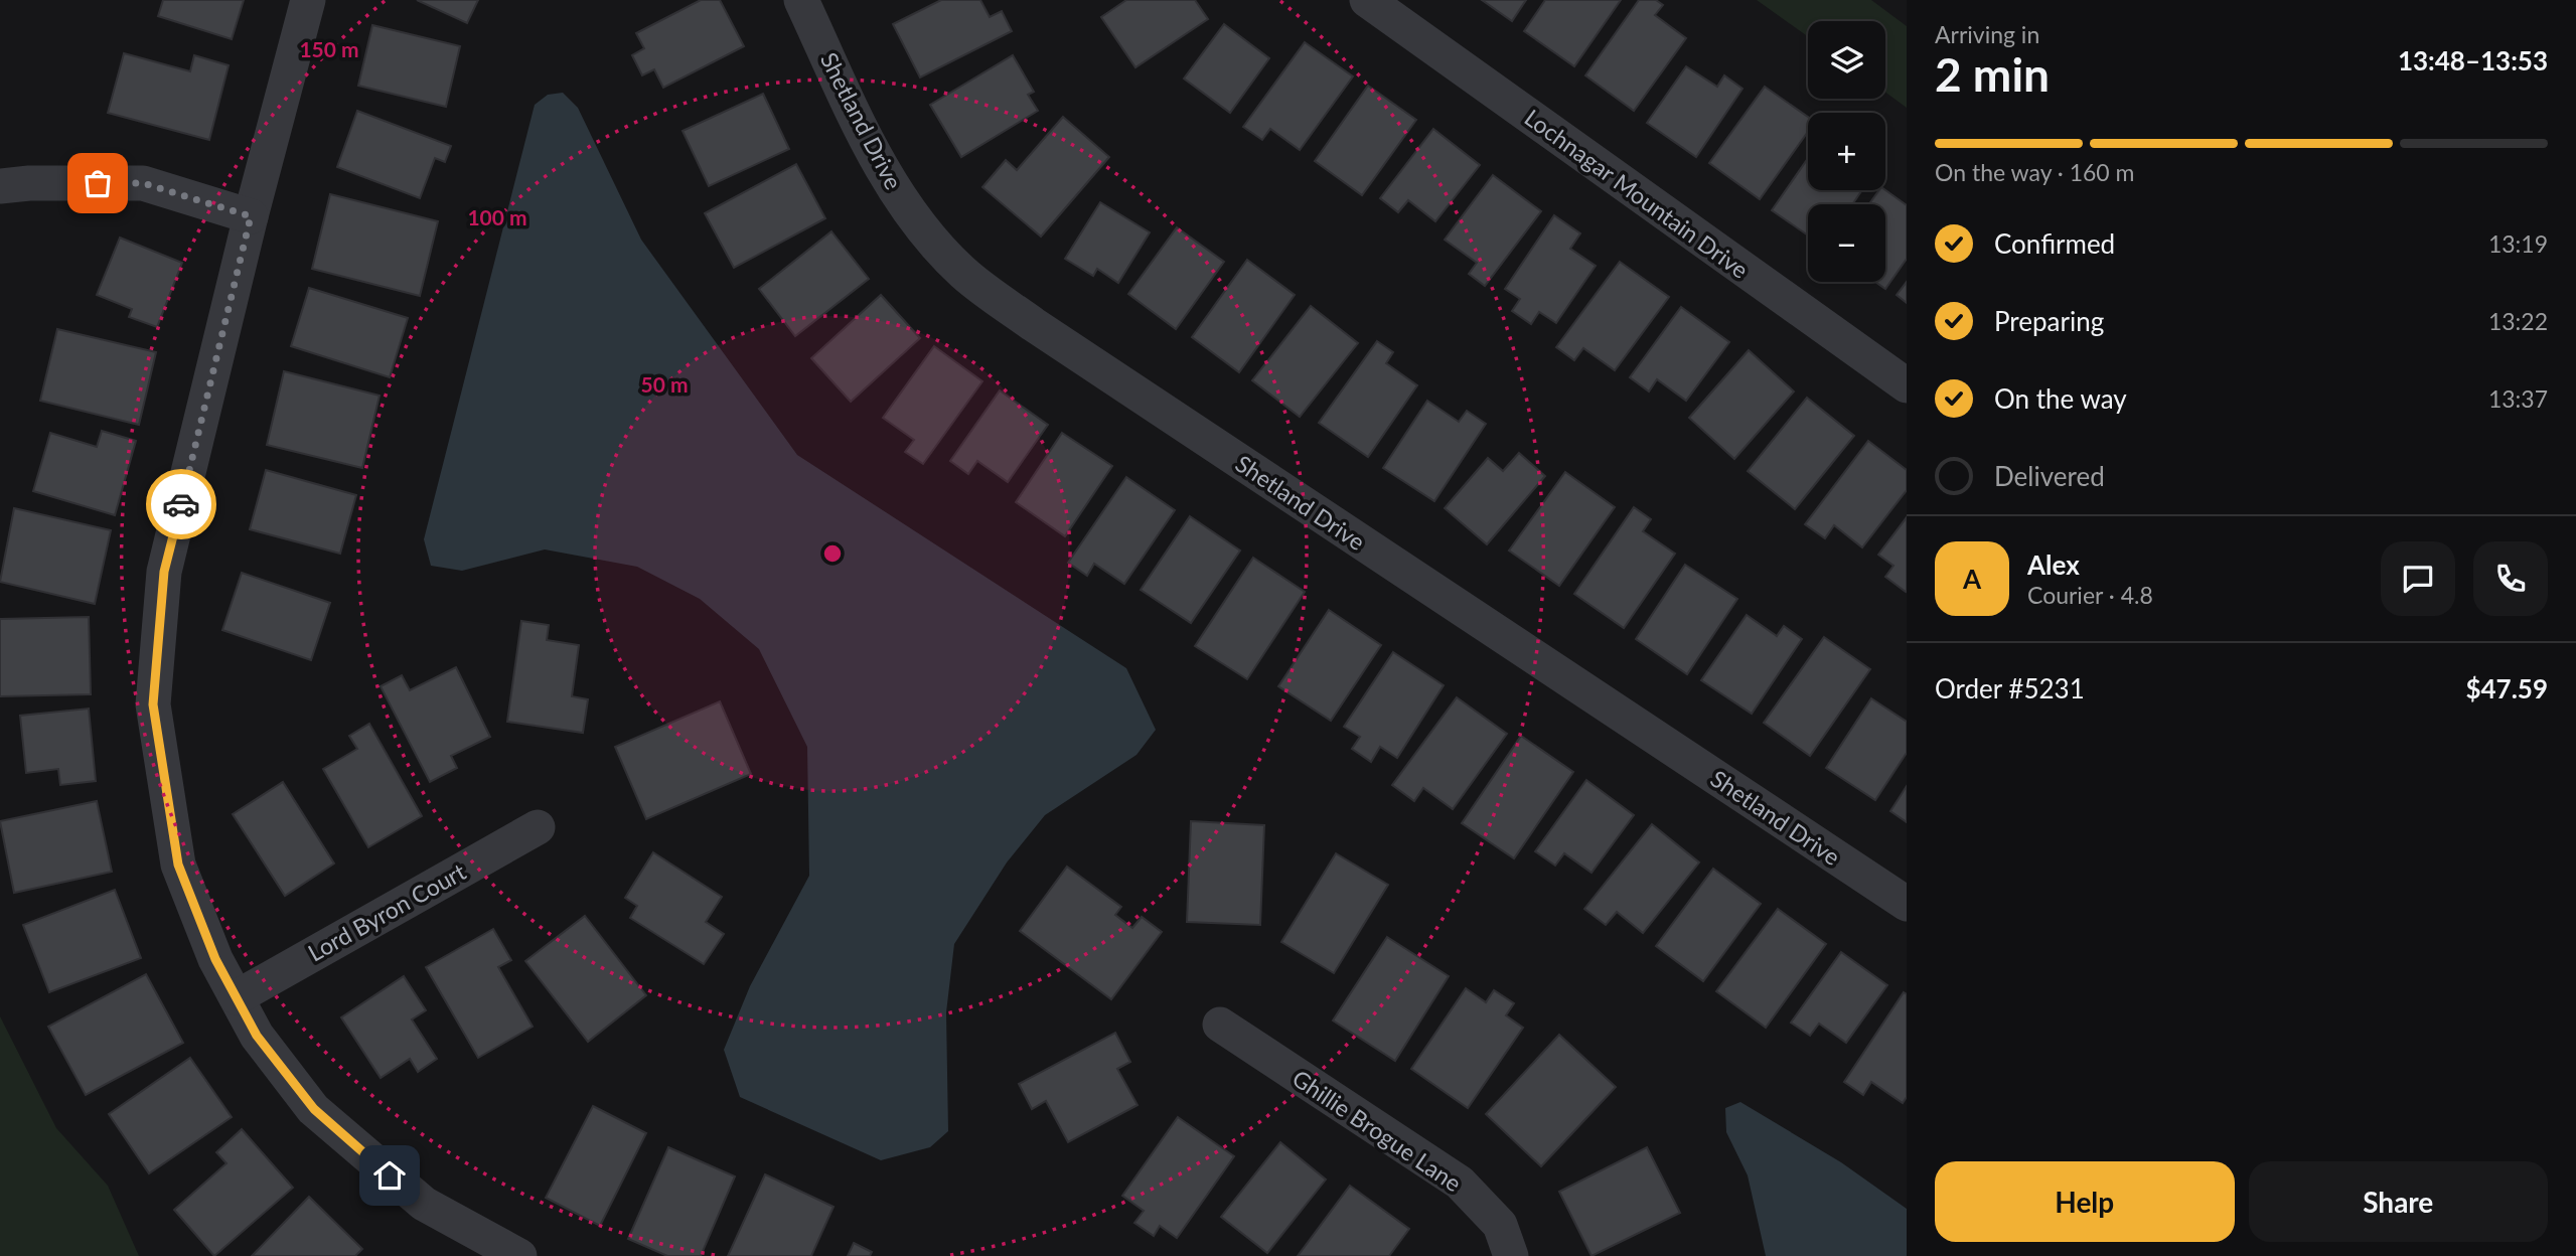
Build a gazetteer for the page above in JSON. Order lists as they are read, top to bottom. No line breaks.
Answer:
{"streets":{"street":["Shetland Drive","Lochnagar Mountain Drive","Lord Byron Court","Ghillie Brogue Lane"]},"page":{"heading":["2 min","Arriving in","13:48–13:53"],"panel":["Alex","Courier · 4.8","Order #5231","$47.59"],"map_buttons":["+","−"],"bar":"On the way · 160 m","list":[["Confirmed","13:19"],["Preparing","13:22"],["On the way","13:37"],"Delivered"],"round":"A","buttons":["Help","Share"]},"rings":["150 m","100 m","50 m"]}
